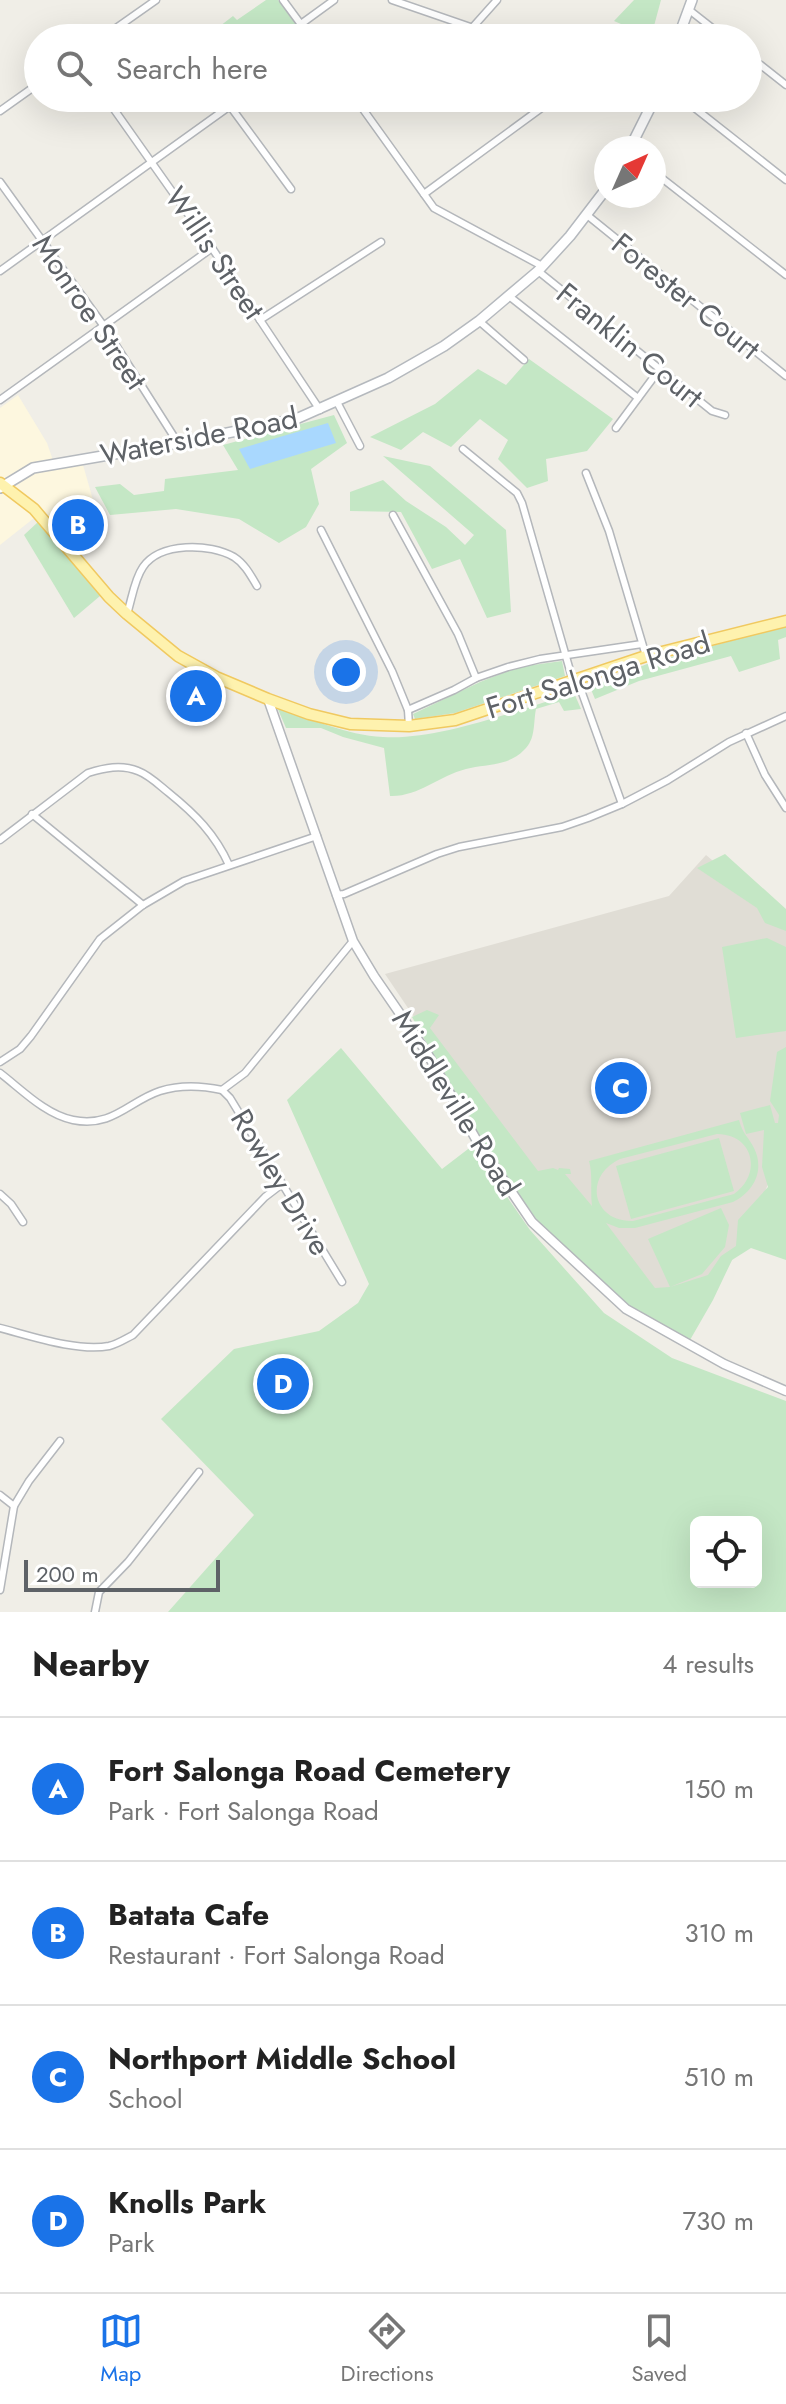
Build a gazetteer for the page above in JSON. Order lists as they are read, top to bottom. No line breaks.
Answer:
{"streets":{"main road":["Waterside Road","Fort Salonga Road"],"street":["Willis Street","Forester Court","Monroe Street","Franklin Court","Middleville Road","Rowley Drive"]},"crossings":[["Willis Street","Waterside Road"],["Forester Court","Waterside Road"],["Monroe Street","Waterside Road"],["Franklin Court","Waterside Road"],["Waterside Road","Fort Salonga Road"],["Fort Salonga Road","Middleville Road"],["Middleville Road","Rowley Drive"]],"scale_bar":"200 m","north":"top right","page":{"search":"Search here","pins":["B","A","C","D"],"scale":"200 m","heading":["Nearby","4 results"],"list":[{"mark":"A","name":"Fort Salonga Road Cemetery","note":"Park · Fort Salonga Road","value":"150 m"},{"mark":"B","name":"Batata Cafe","note":"Restaurant · Fort Salonga Road","value":"310 m"},{"mark":"C","name":"Northport Middle School","note":"School","value":"510 m"},{"mark":"D","name":"Knolls Park","note":"Park","value":"730 m"}],"nav":["Map","Directions","Saved"]}}
